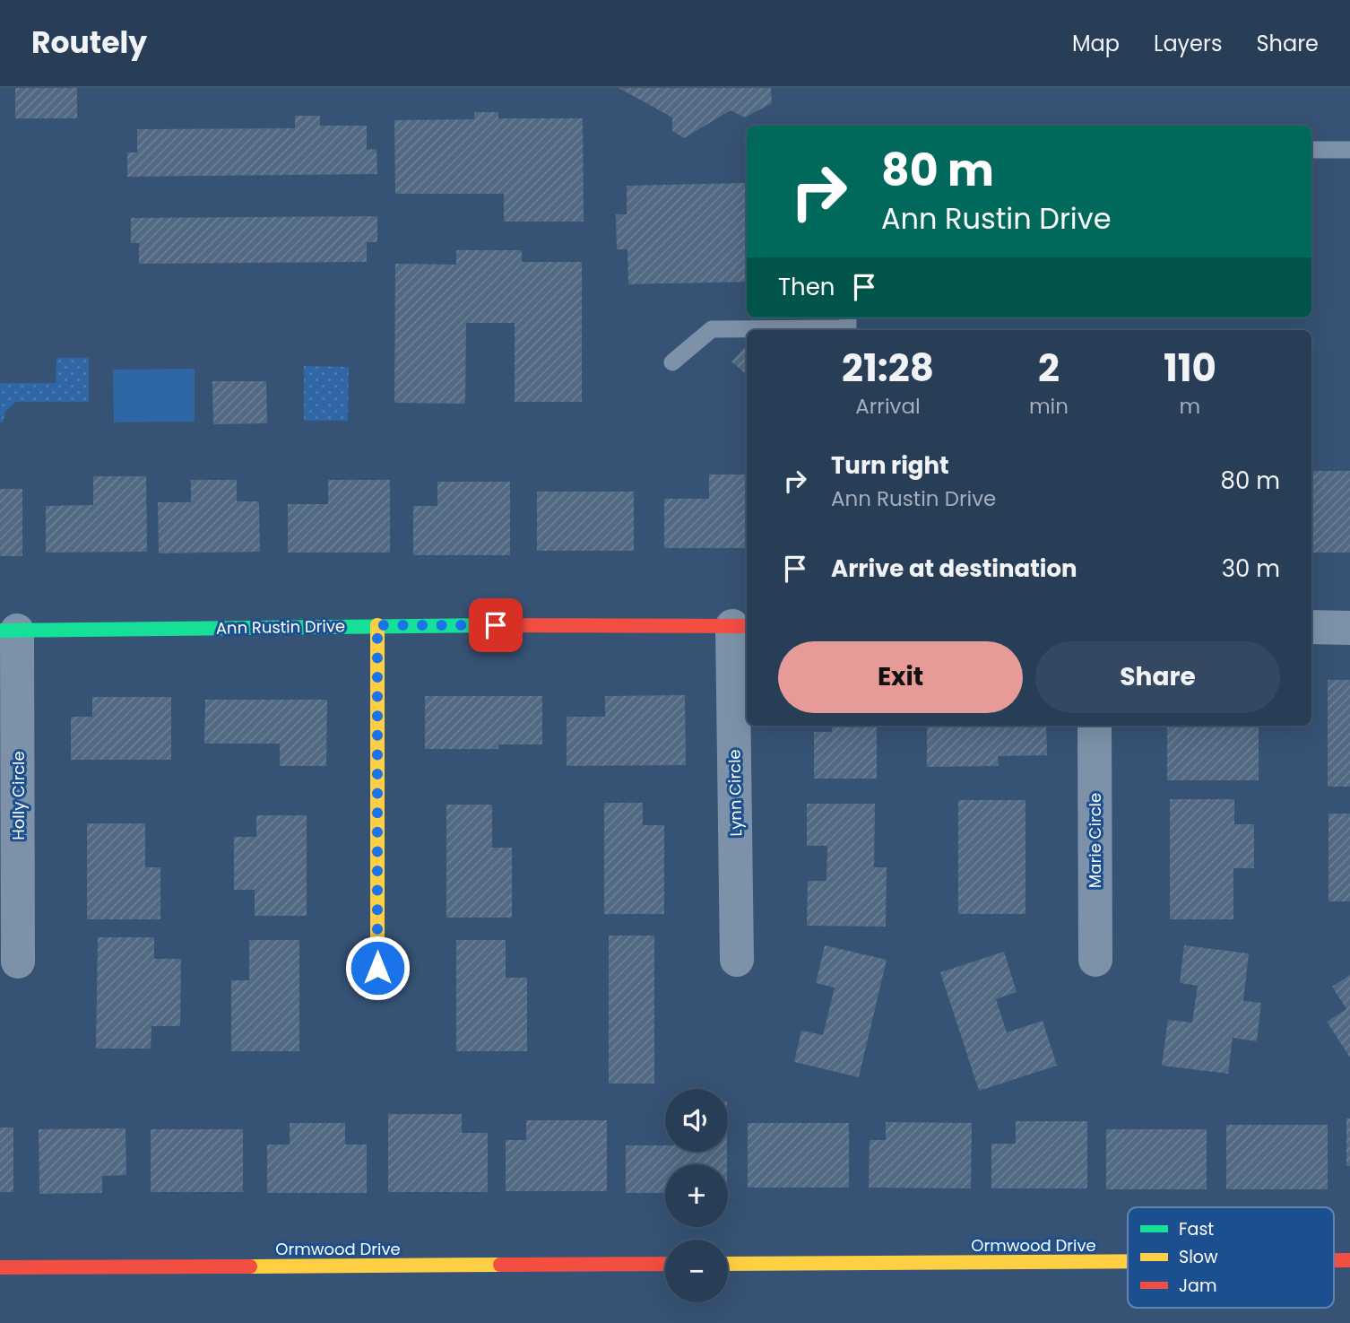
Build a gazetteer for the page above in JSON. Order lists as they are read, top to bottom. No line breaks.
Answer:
{"streets":{"street":["Ann Rustin Drive","Lynn Circle","Holly Circle","Marie Circle","Ormwood Drive"]},"crossings":[["Ann Rustin Drive","Lynn Circle"],["Ann Rustin Drive","Holly Circle"]],"legend":["Fast","Slow","Jam"],"page":{"header":"Routely","nav":["Map","Layers","Share"],"turn":["80 m","Ann Rustin Drive"],"then":"Then","eta":["21:28","Arrival","2","min","110","m"],"list":[{"name":"Turn right","note":"Ann Rustin Drive","value":"80 m"},{"name":"Arrive at destination","value":"30 m"}],"buttons":["Exit","Share"],"map_buttons":["+","−"]}}
